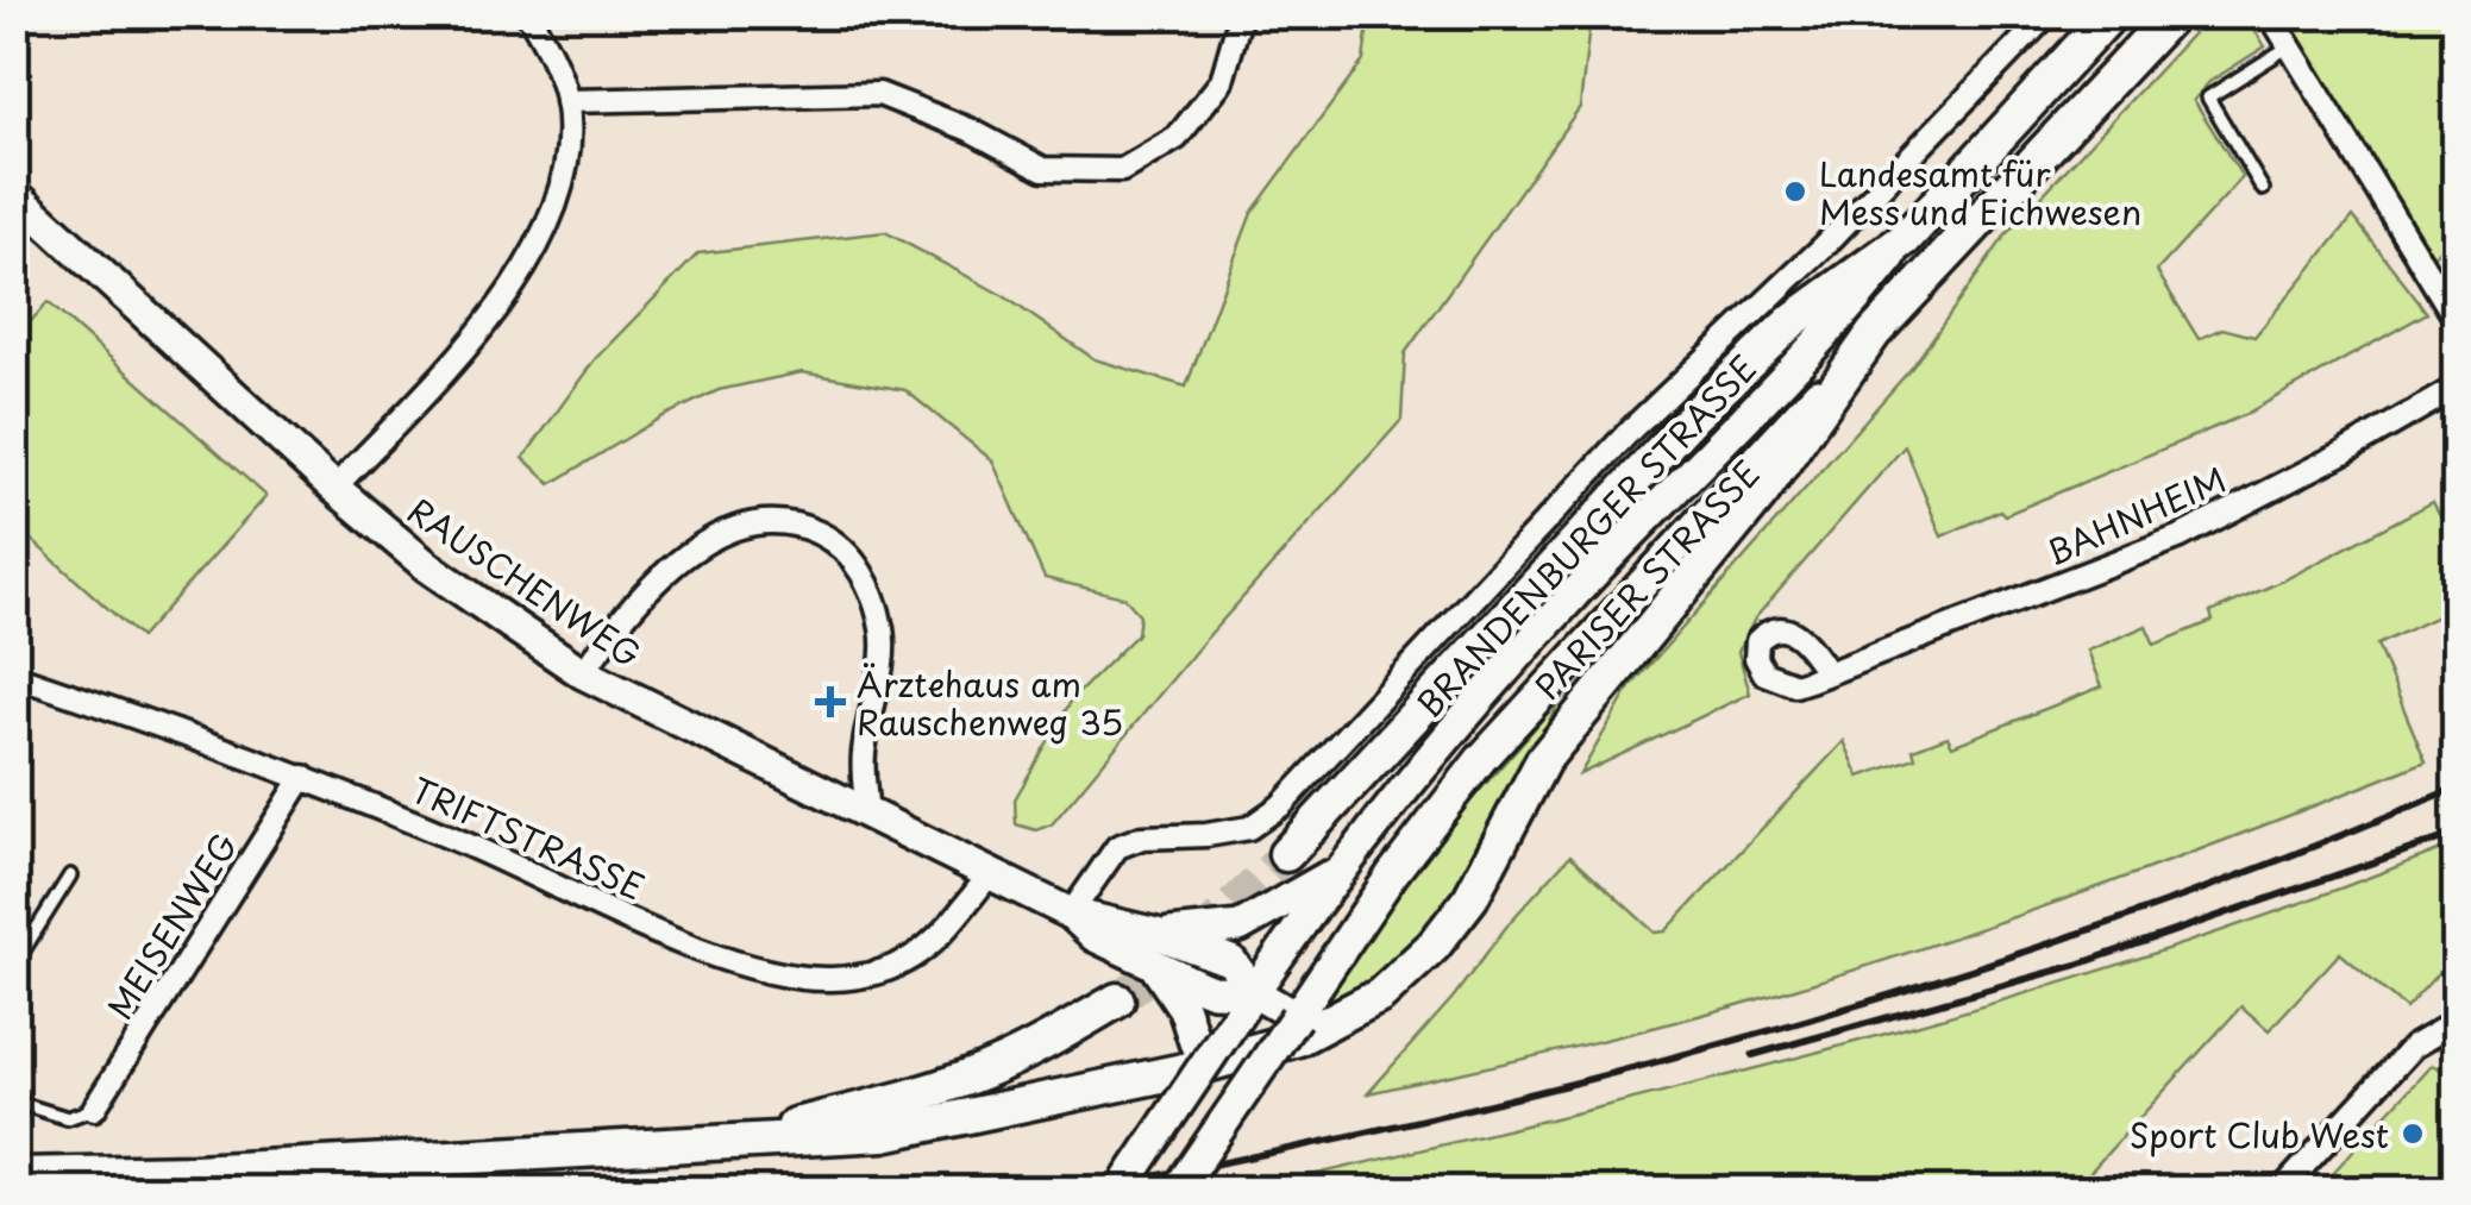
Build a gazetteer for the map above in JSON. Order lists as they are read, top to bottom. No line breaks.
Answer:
{"streets":{"main road":["BRANDENBURGER STRASSE","PARISER STRASSE","RAUSCHENWEG"],"street":["BAHNHEIM","TRIFTSTRASSE","MEISENWEG"]},"crossings":[["BRANDENBURGER STRASSE","PARISER STRASSE"],["PARISER STRASSE","RAUSCHENWEG"],["RAUSCHENWEG","TRIFTSTRASSE"],["TRIFTSTRASSE","MEISENWEG"]],"places":{"other":["Landesamt für Mess und Eichwesen","Sport Club West"],"health":["Ärztehaus am Rauschenweg 35"]}}
